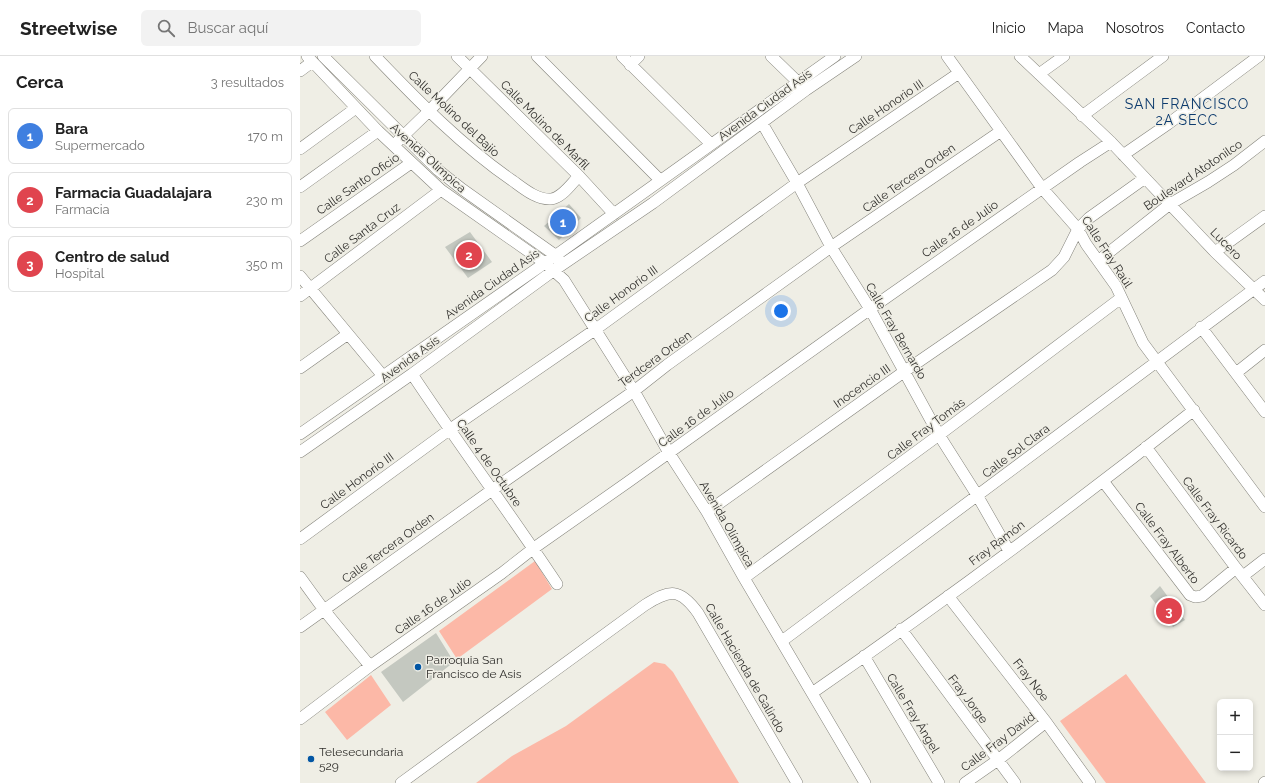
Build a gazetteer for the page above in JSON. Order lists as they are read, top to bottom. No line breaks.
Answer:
{"streets":{"street":["Avenida Ciudad Asís","Calle Honorio III","Calle Molino del Bajío","Calle Molino de Marfil","Avenida Olímpica","Boulevard Atotonilco","Calle Tercera Orden","Calle Santo Oficio","Calle 16 de Julio","Calle Santa Cruz","Lucero","Calle Fray Raúl","Calle Fray Bernardo","Avenida Asís","Terdcera Orden","Inocencio III","Calle Fray Tomás","Calle Sol Clara","Calle 4 de Octubre","Calle Fray Ricardo","Fray Ramón","Calle Fray Alberto","Calle Hacienda de Galindo","Fray Noe","Fray Jorge","Calle Fray Ángel","Calle Fray David"]},"crossings":[["Avenida Ciudad Asís","Calle Molino de Marfil"],["Avenida Ciudad Asís","Avenida Olímpica"],["Avenida Ciudad Asís","Calle Fray Bernardo"],["Avenida Ciudad Asís","Avenida Asís"],["Calle Honorio III","Avenida Olímpica"],["Calle Honorio III","Calle Fray Raúl"],["Calle Honorio III","Calle Fray Bernardo"],["Calle Honorio III","Calle 4 de Octubre"],["Calle Molino del Bajío","Calle Molino de Marfil"],["Avenida Olímpica","Calle Santo Oficio"],["Avenida Olímpica","Calle 16 de Julio"],["Avenida Olímpica","Calle Santa Cruz"],["Avenida Olímpica","Avenida Asís"],["Avenida Olímpica","Terdcera Orden"],["Avenida Olímpica","Inocencio III"],["Avenida Olímpica","Calle Fray Tomás"],["Avenida Olímpica","Calle Sol Clara"],["Avenida Olímpica","Fray Ramón"],["Boulevard Atotonilco","Lucero"],["Boulevard Atotonilco","Calle Fray Raúl"],["Boulevard Atotonilco","Inocencio III"],["Calle Tercera Orden","Calle Fray Raúl"],["Calle Tercera Orden","Calle Fray Bernardo"],["Calle Tercera Orden","Terdcera Orden"],["Calle Tercera Orden","Calle 4 de Octubre"],["Calle 16 de Julio","Lucero"],["Calle 16 de Julio","Calle Fray Raúl"],["Calle 16 de Julio","Calle Fray Bernardo"],["Calle 16 de Julio","Calle 4 de Octubre"],["Lucero","Calle Sol Clara"],["Calle Fray Raúl","Inocencio III"],["Calle Fray Raúl","Calle Fray Tomás"],["Calle Fray Raúl","Calle Sol Clara"],["Calle Fray Raúl","Fray Ramón"],["Calle Fray Bernardo","Terdcera Orden"],["Calle Fray Bernardo","Inocencio III"],["Calle Fray Bernardo","Calle Fray Tomás"],["Calle Fray Bernardo","Calle Sol Clara"],["Calle Fray Bernardo","Fray Ramón"],["Avenida Asís","Calle 4 de Octubre"],["Terdcera Orden","Calle 4 de Octubre"],["Calle Fray Ricardo","Fray Ramón"],["Calle Fray Ricardo","Calle Fray Alberto"],["Fray Ramón","Calle Fray Alberto"],["Fray Ramón","Fray Noe"],["Fray Ramón","Fray Jorge"],["Fray Ramón","Calle Fray Ángel"],["Fray Noe","Calle Fray David"],["Fray Jorge","Calle Fray David"]],"districts":["SAN FRANCISCO 2A SECC"],"places":["Parroquia San Francisco de Asis","Telesecundaria 529"],"page":{"header":"Streetwise","search":"Buscar aquí","nav":["Inicio","Mapa","Nosotros","Contacto"],"heading":["Cerca","3 resultados"],"list":[{"mark":"1","name":"Bara","note":"Supermercado","value":"170 m"},{"mark":"2","name":"Farmacia Guadalajara","note":"Farmacia","value":"230 m"},{"mark":"3","name":"Centro de salud","note":"Hospital","value":"350 m"}],"pins":["1","2","3"],"map_buttons":["+","−"]}}
